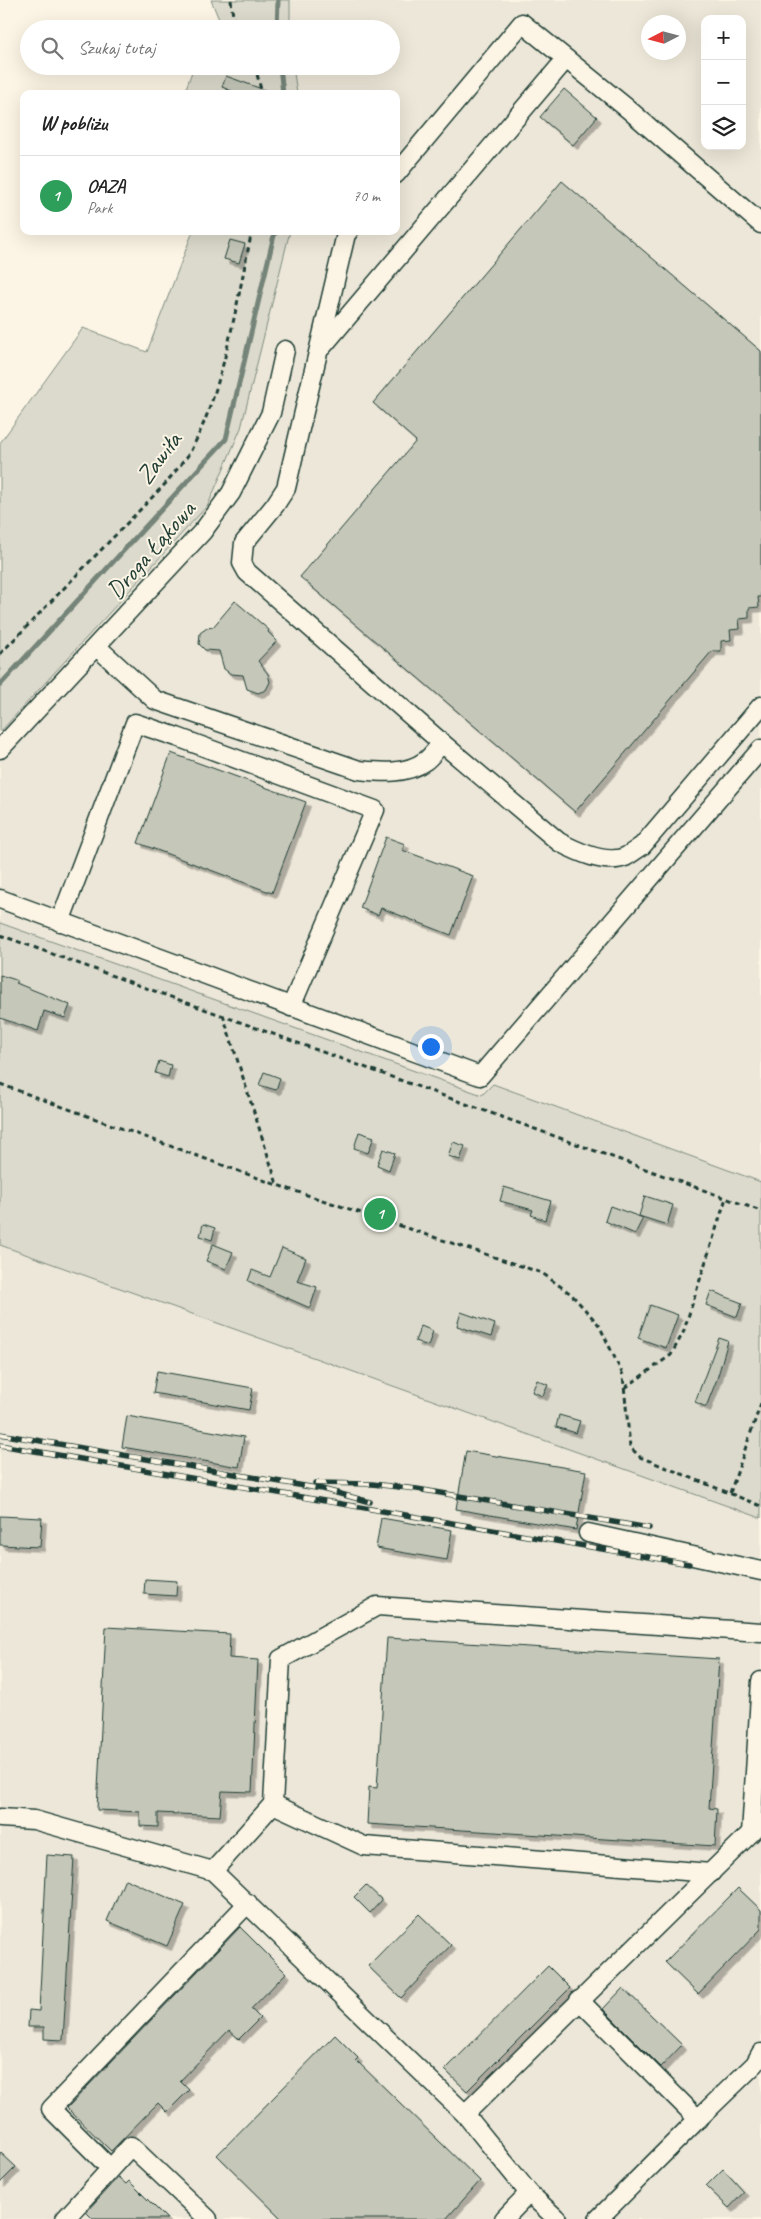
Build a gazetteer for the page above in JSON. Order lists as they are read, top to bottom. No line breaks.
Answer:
{"streets":{"street":["Droga Łąkowa"],"path":["Zawiła"]},"north":"left","page":{"map_buttons":["+","−"],"search":"Szukaj tutaj","heading":"W pobliżu","list":[{"mark":"1","name":"OAZA","note":"Park","value":"70 m"}],"pins":"1"}}
